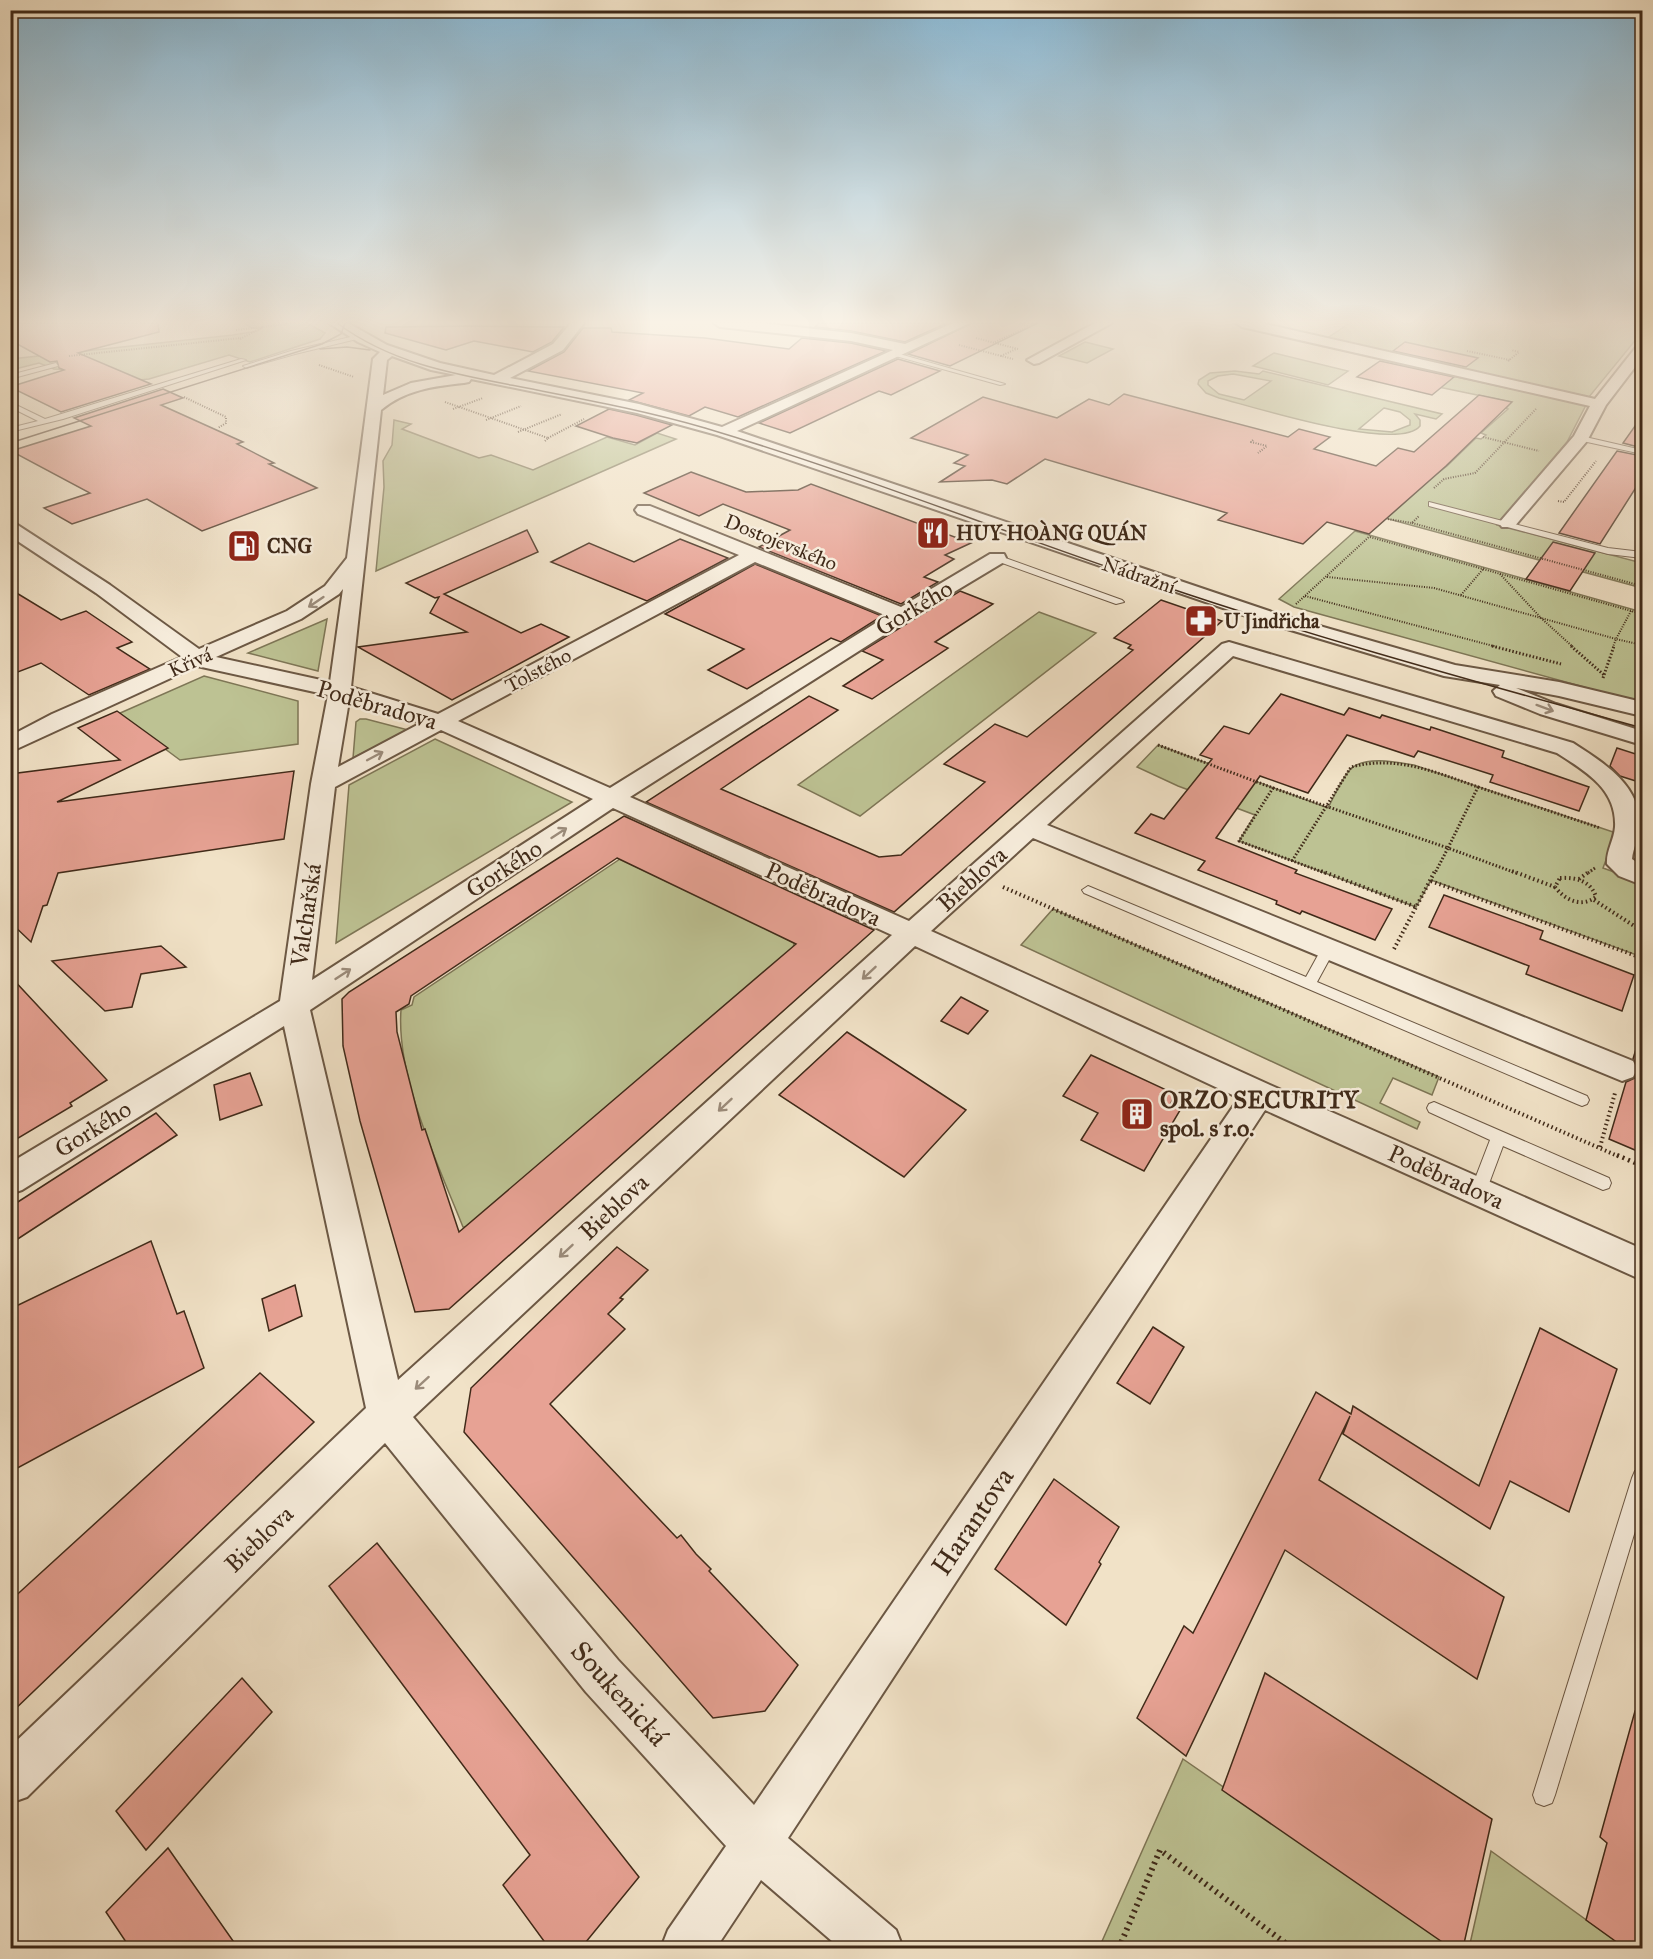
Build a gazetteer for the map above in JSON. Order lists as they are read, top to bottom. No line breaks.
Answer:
{"streets":{"street":["Dostojevského","Nádražní","Gorkého","Křivá","Tolstého","Poděbradova","Bieblova","Valchařská","Harantova","Soukenická"]},"crossings":[["Dostojevského","Gorkého"],["Dostojevského","Tolstého"],["Gorkého","Poděbradova"],["Gorkého","Valchařská"],["Křivá","Poděbradova"],["Křivá","Valchařská"],["Tolstého","Poděbradova"],["Tolstého","Valchařská"],["Poděbradova","Bieblova"],["Poděbradova","Valchařská"],["Poděbradova","Harantova"],["Bieblova","Valchařská"],["Bieblova","Soukenická"],["Valchařská","Soukenická"],["Harantova","Soukenická"]],"one_way":["Křivá"],"places":{"restaurant":["HUY HOÀNG QUÁN"],"fuel station":["CNG"],"pharmacy":["U Jindřicha"],"building":["ORZO SECURITY spol. s r.o."]}}
